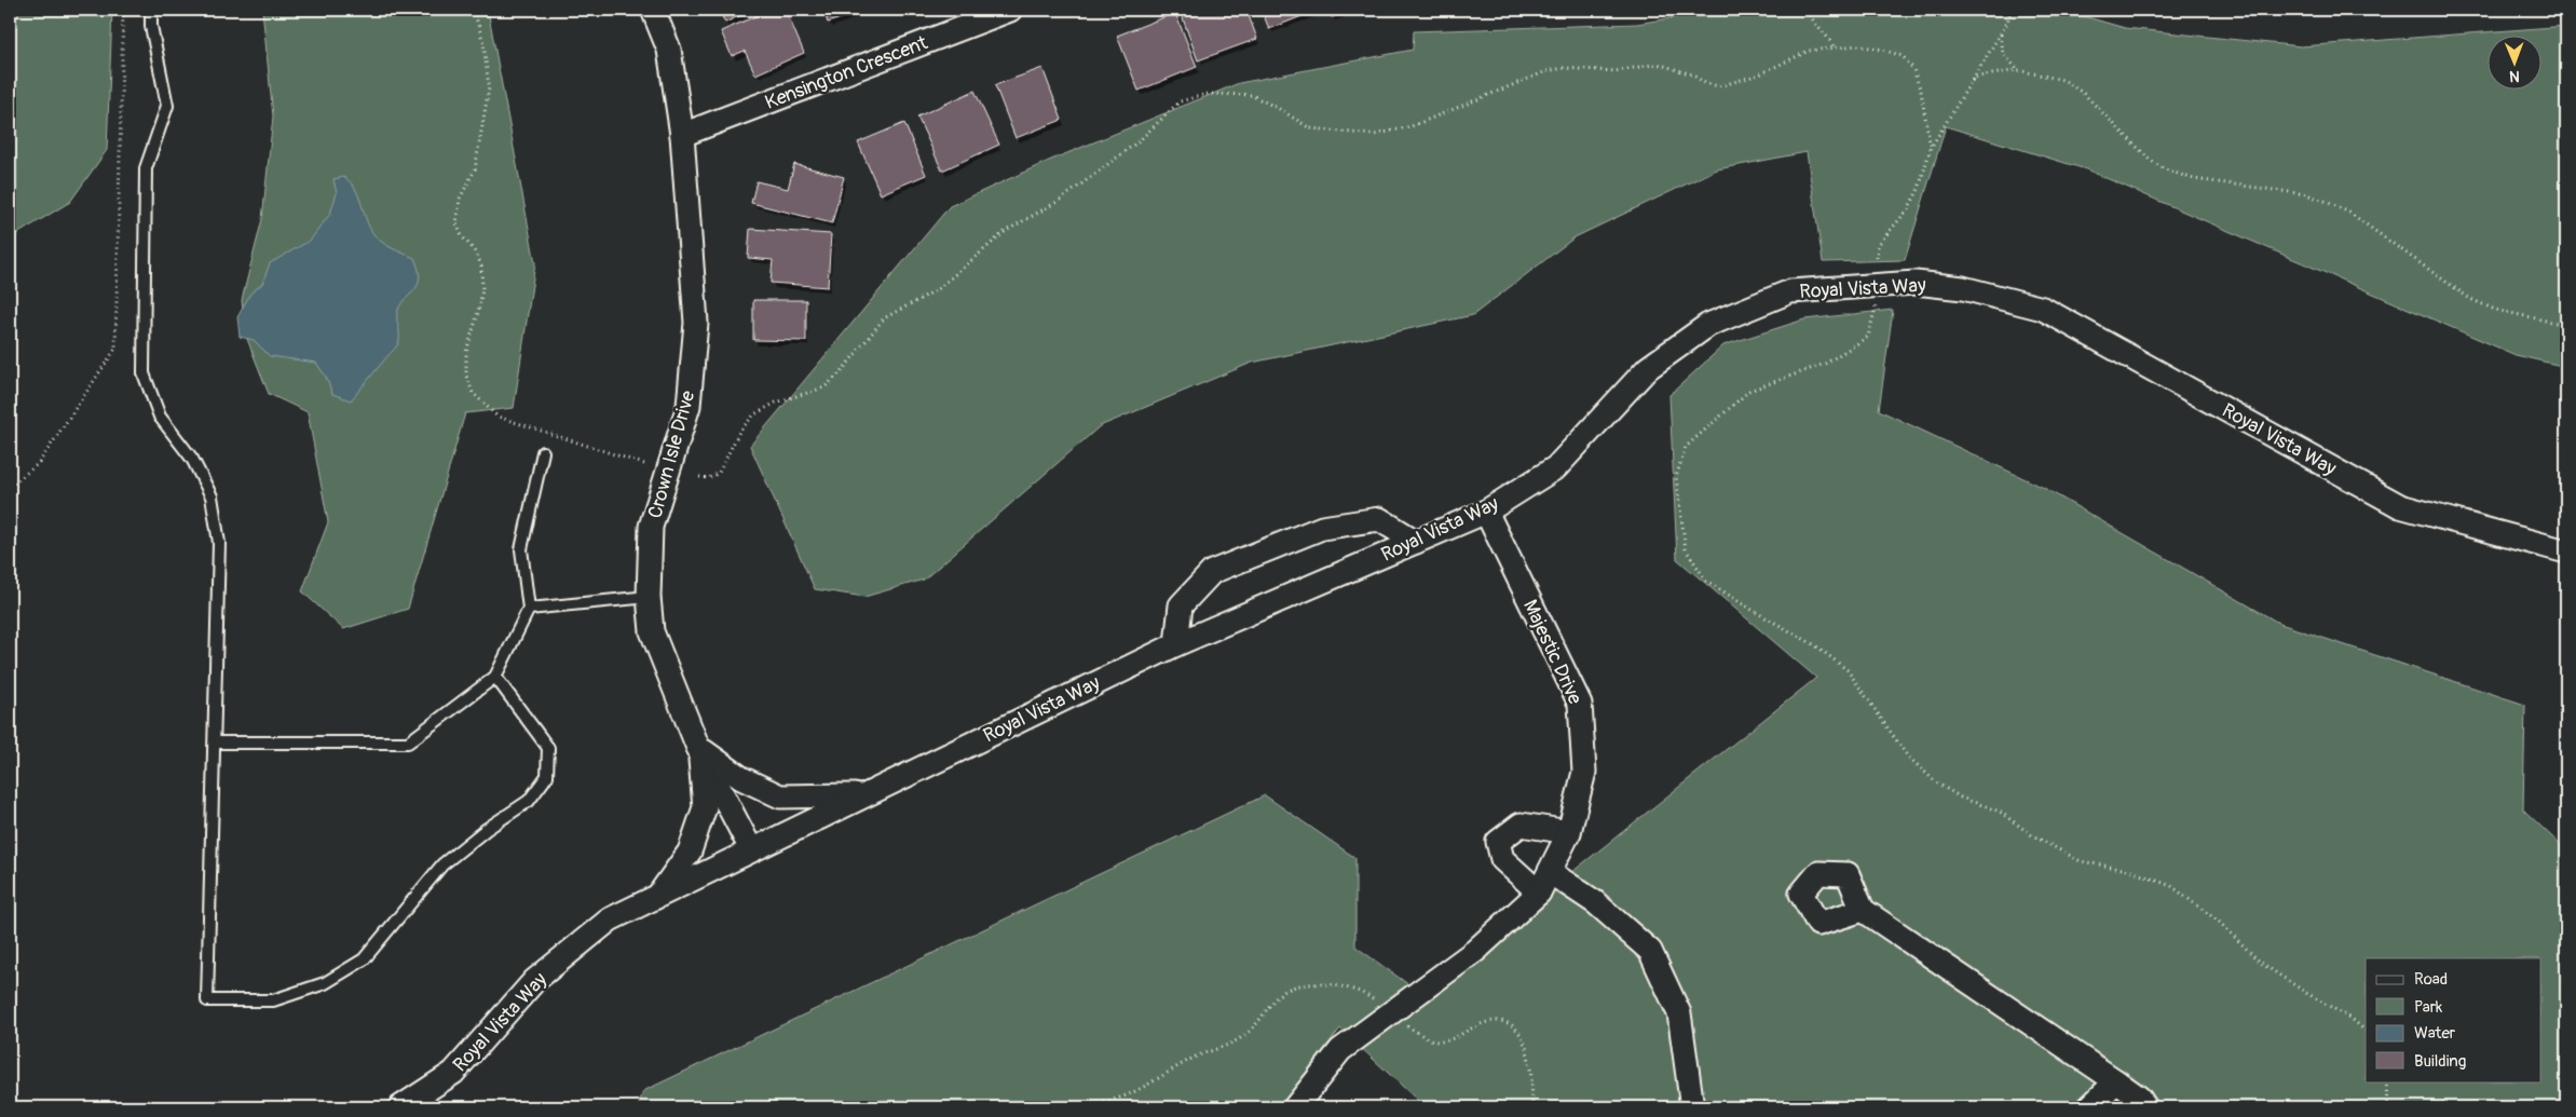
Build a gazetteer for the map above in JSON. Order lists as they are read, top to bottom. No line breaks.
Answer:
{"streets":{"street":["Kensington Crescent","Royal Vista Way","Crown Isle Drive","Majestic Drive"]},"crossings":[["Kensington Crescent","Crown Isle Drive"],["Royal Vista Way","Crown Isle Drive"],["Royal Vista Way","Majestic Drive"]],"legend":["Road","Park","Water","Building"],"north":"bottom"}
